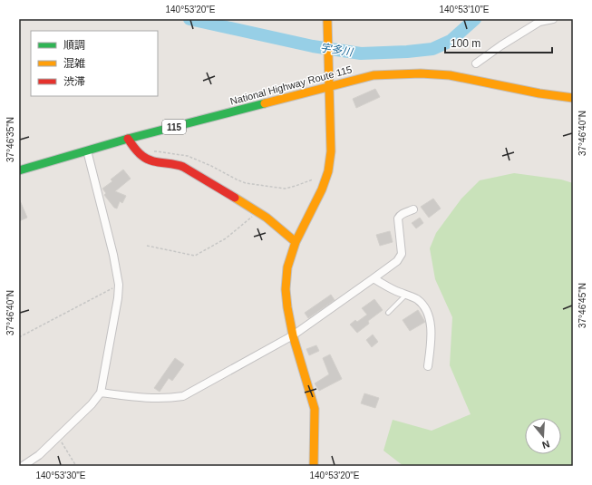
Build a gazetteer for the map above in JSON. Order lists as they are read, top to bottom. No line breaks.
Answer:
{"streets":{"main road":["National Highway Route 115","115"]},"water":["宇多川"],"legend":["順調","混雑","渋滞"],"scale_bar":"100 m","north":"bottom","coordinates":["140°53'20\"E","140°53'10\"E","37°46'40\"N","37°46'35\"N","37°46'45\"N","140°53'30\"E"]}
